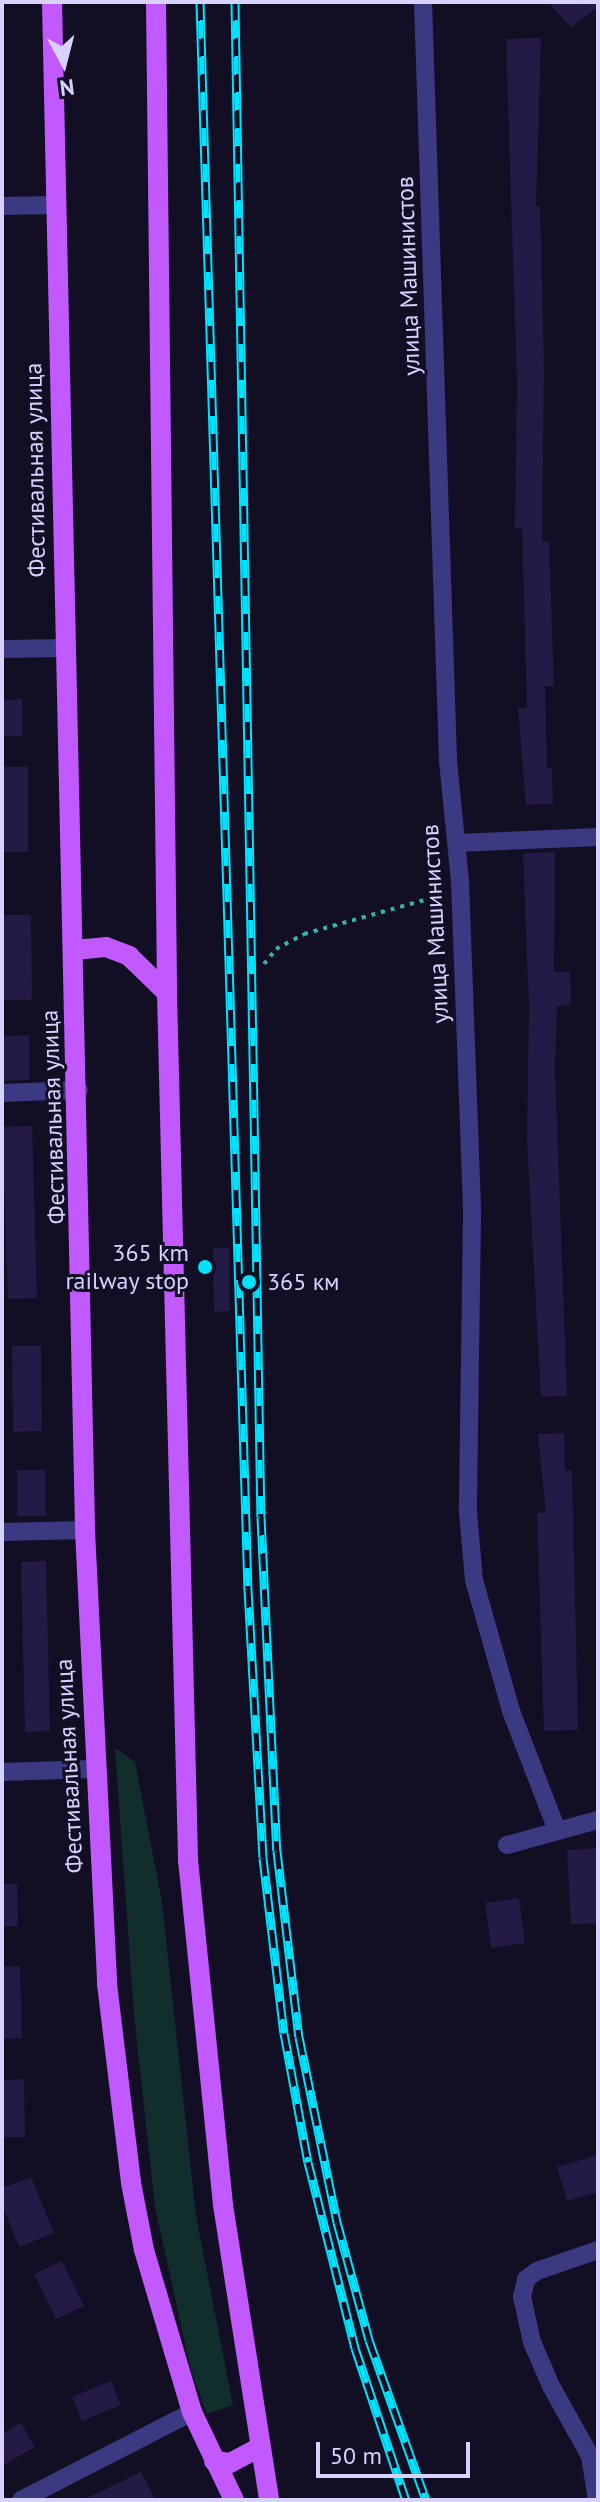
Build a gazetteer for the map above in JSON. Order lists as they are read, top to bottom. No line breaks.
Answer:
{"streets":{"main road":["Фестивальная улица"],"street":["улица Машинистов"]},"places":["365 km railway stop","365 км"],"scale_bar":"50 m","north":"bottom"}
